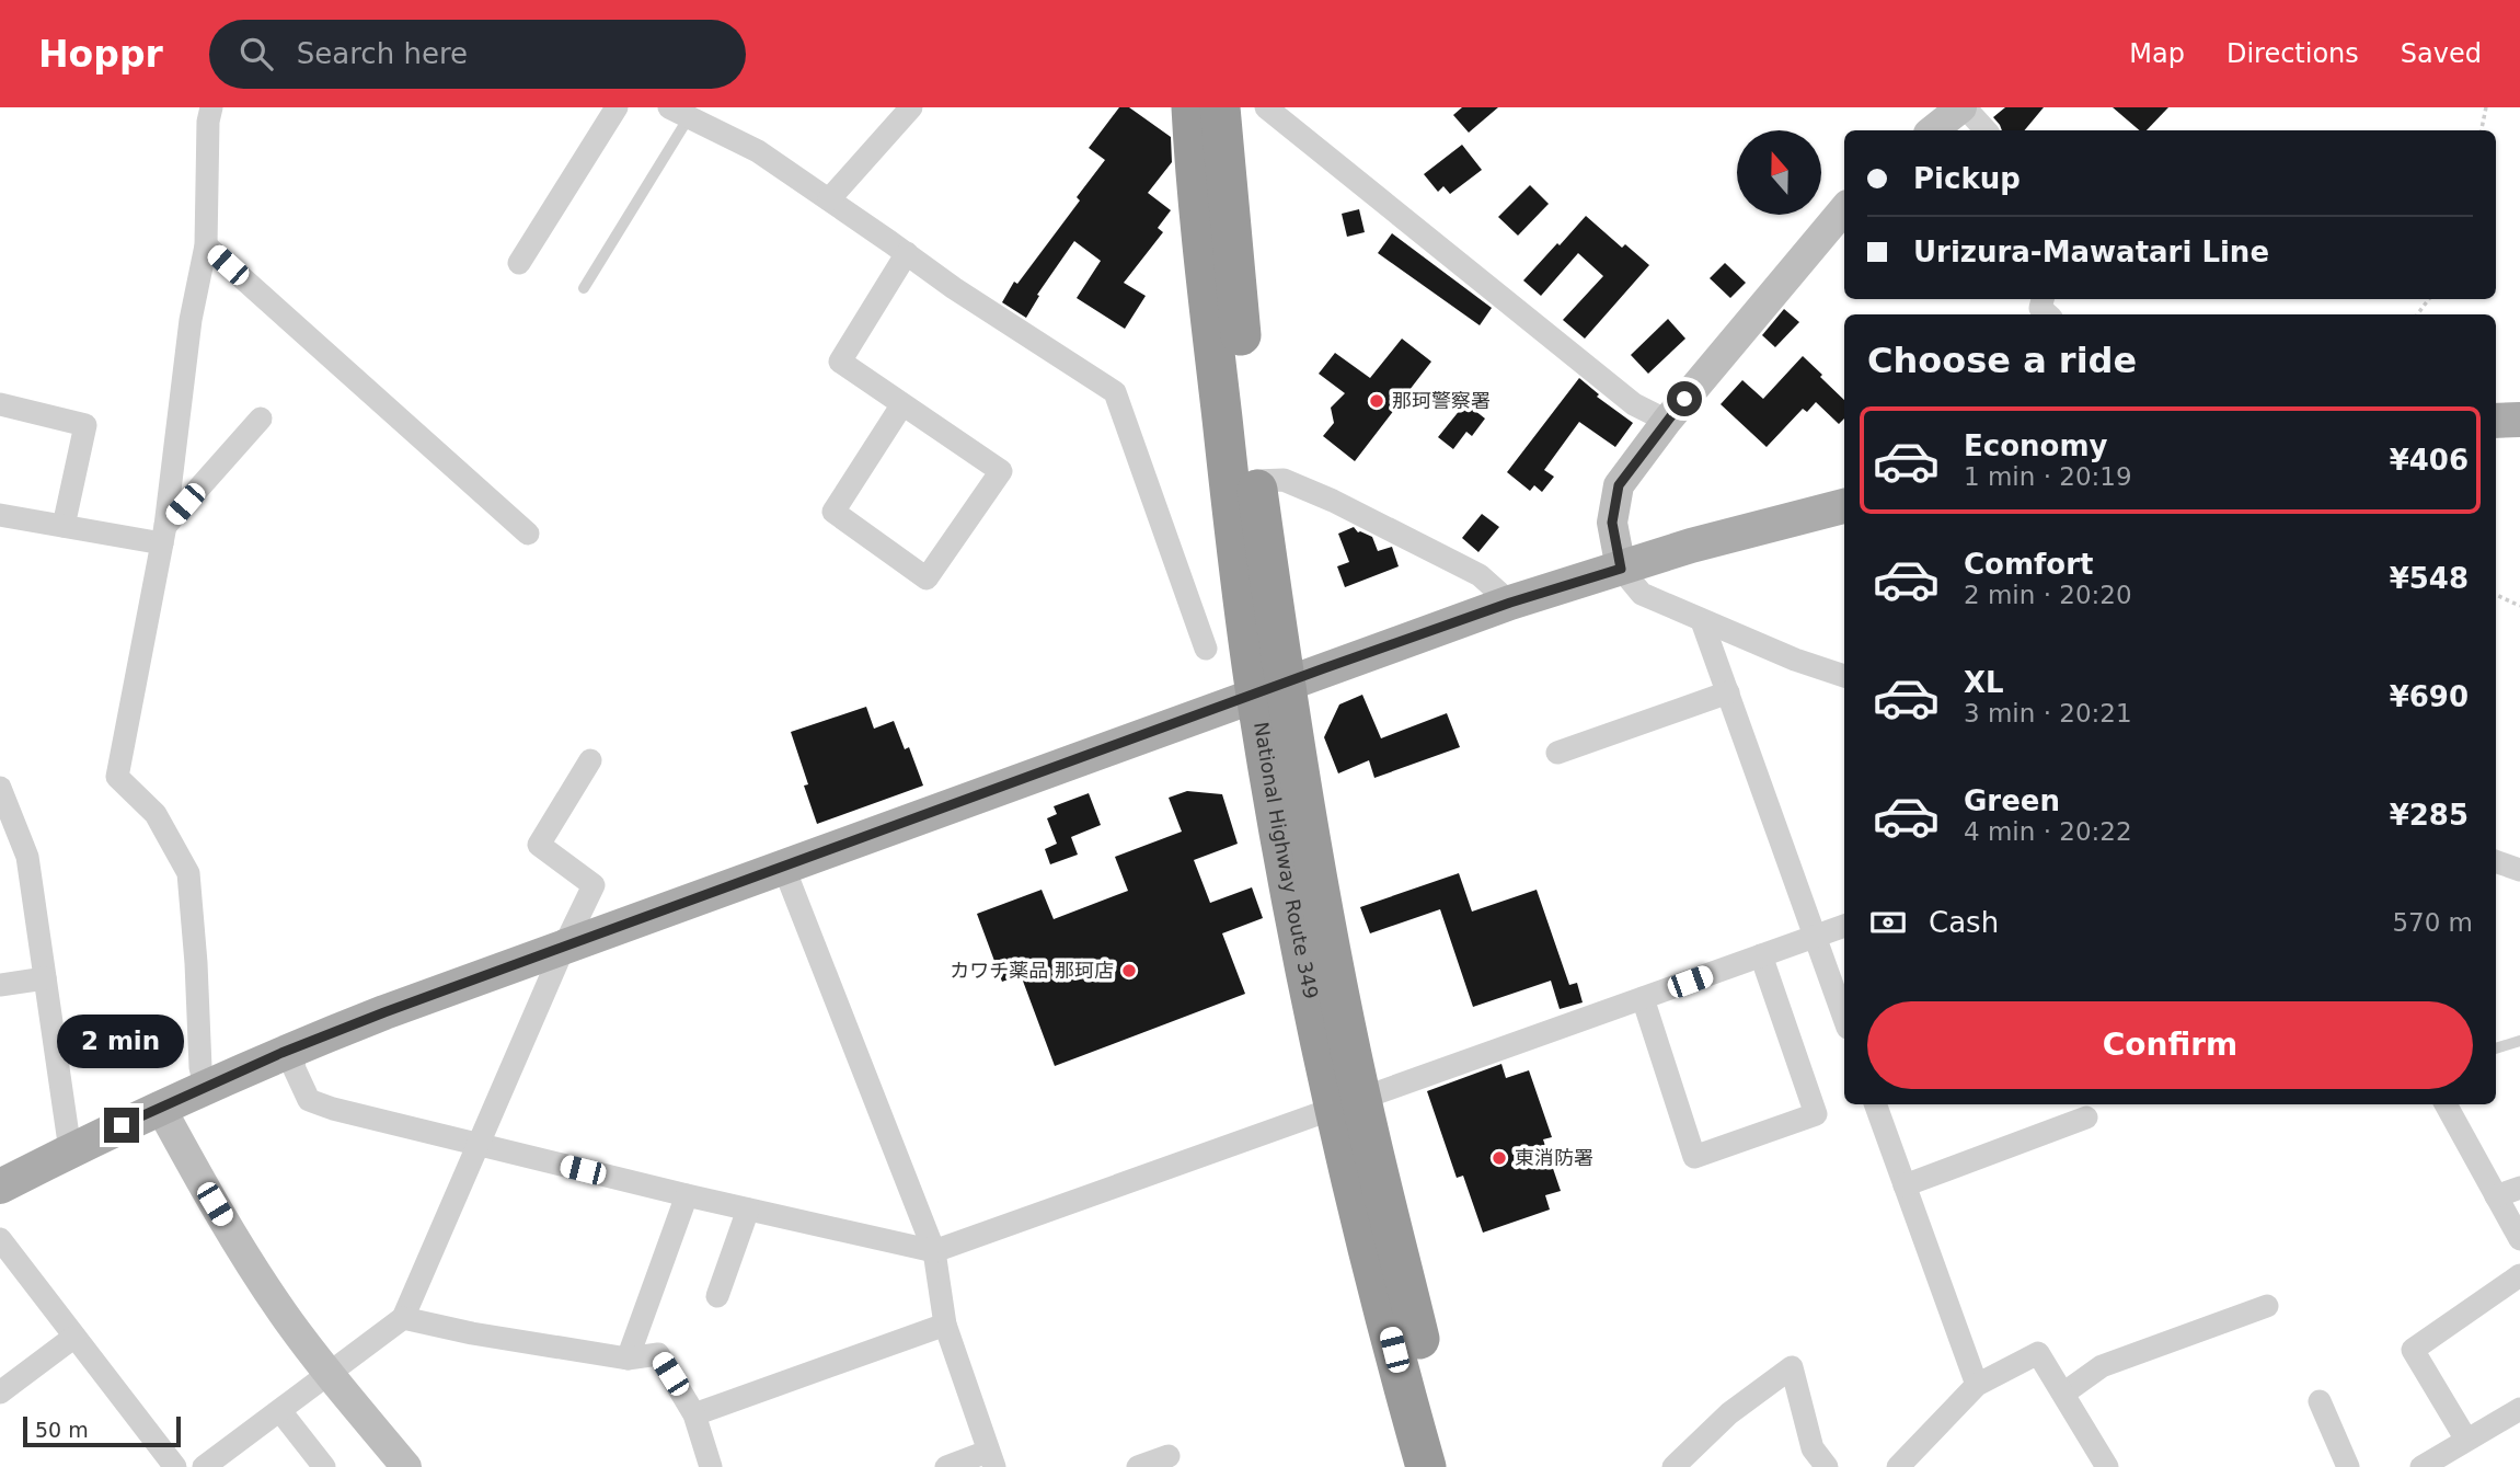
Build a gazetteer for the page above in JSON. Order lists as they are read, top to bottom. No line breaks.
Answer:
{"streets":{"highway":["National Highway Route 349"]},"places":["那珂警察署","カワチ薬品 那珂店","東消防署"],"scale_bar":"50 m","north":"top","page":{"header":"Hoppr","search":"Search here","nav":["Map","Directions","Saved"],"banner":["Pickup","Urizura-Mawatari Line"],"heading":"Choose a ride","list":[{"name":"Economy","note":"1 min · 20:19","value":"¥406"},{"name":"Comfort","note":"2 min · 20:20","value":"¥548"},{"name":"XL","note":"3 min · 20:21","value":"¥690"},{"name":"Green","note":"4 min · 20:22","value":"¥285"}],"pay":["Cash","570 m"],"buttons":"Confirm","bubble":"2 min","scale":"50 m"}}
